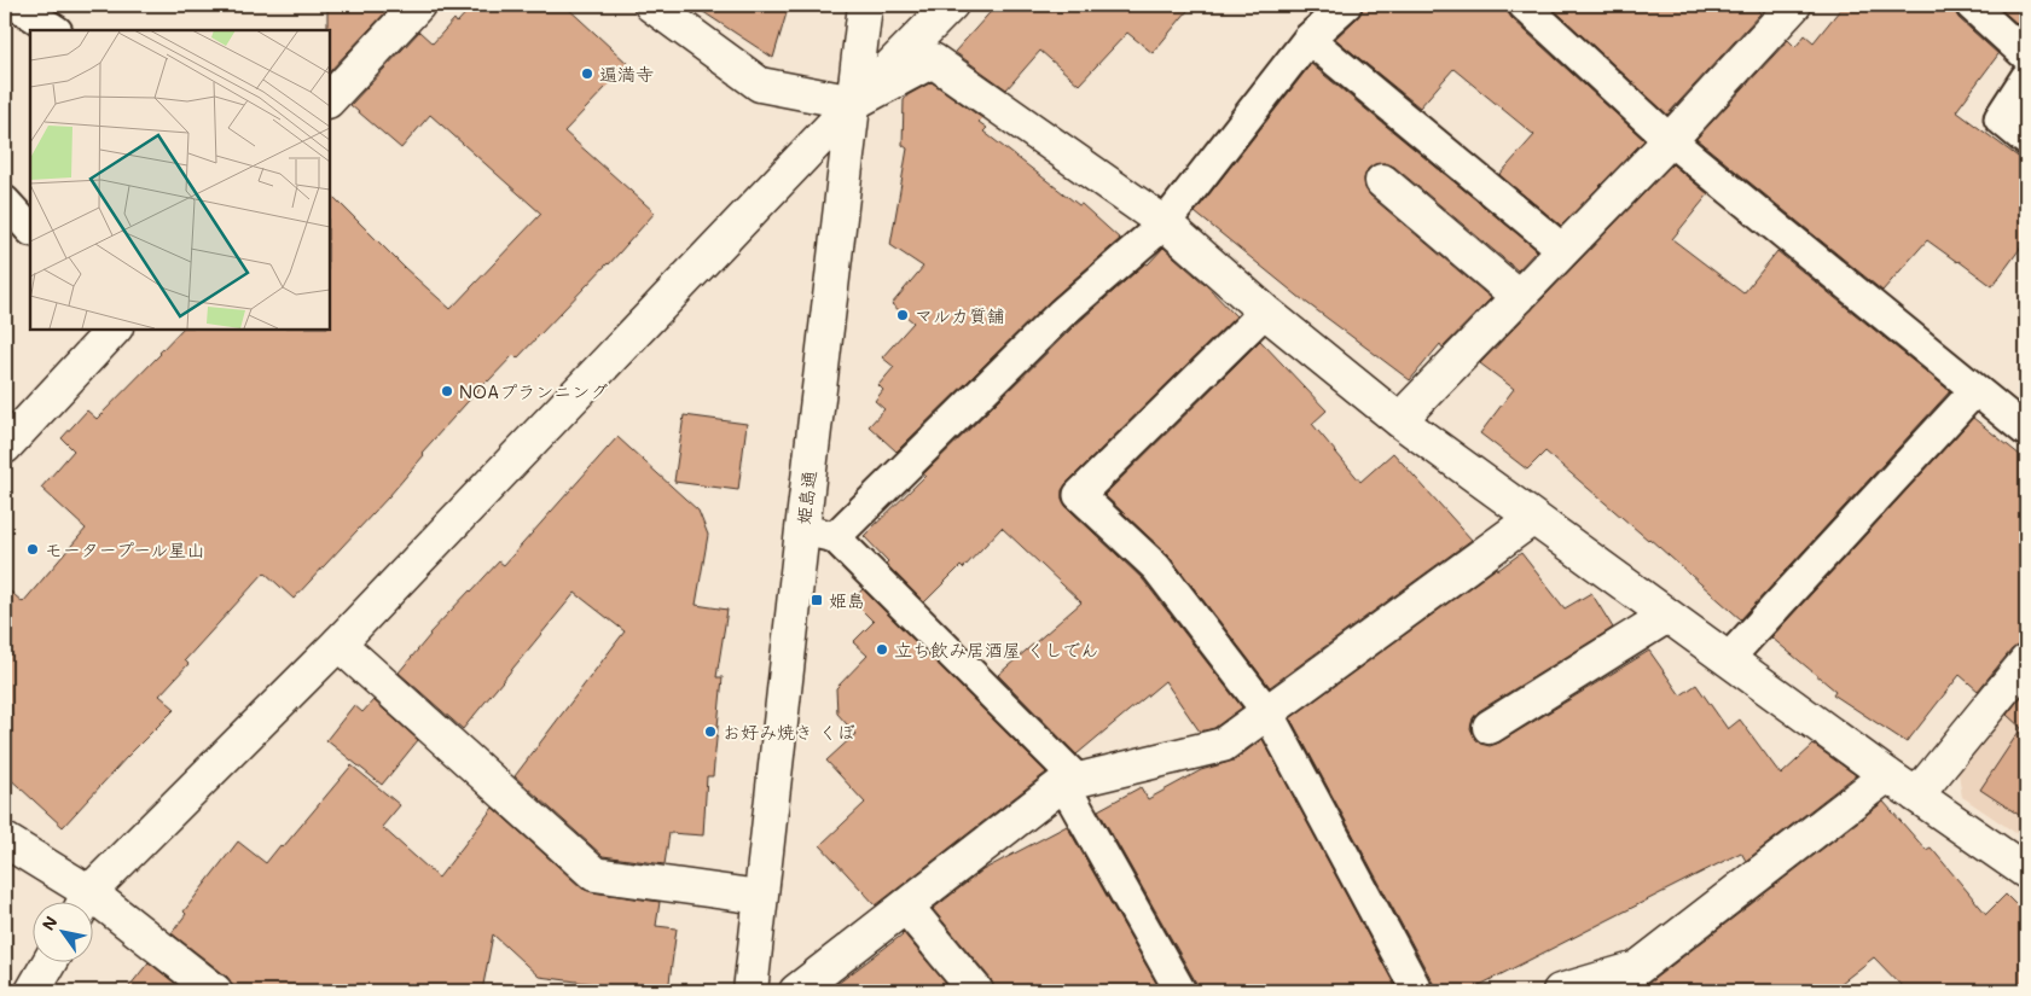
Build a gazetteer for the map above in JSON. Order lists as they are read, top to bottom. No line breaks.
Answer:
{"streets":{"street":["姫島通"]},"places":{"other":["遍満寺","マルカ質舗","NOAプランニング","モータープール星山","立ち飲み居酒屋 くしでん","お好み焼き くぼ"],"transit":["姫島"]},"north":"top left"}
